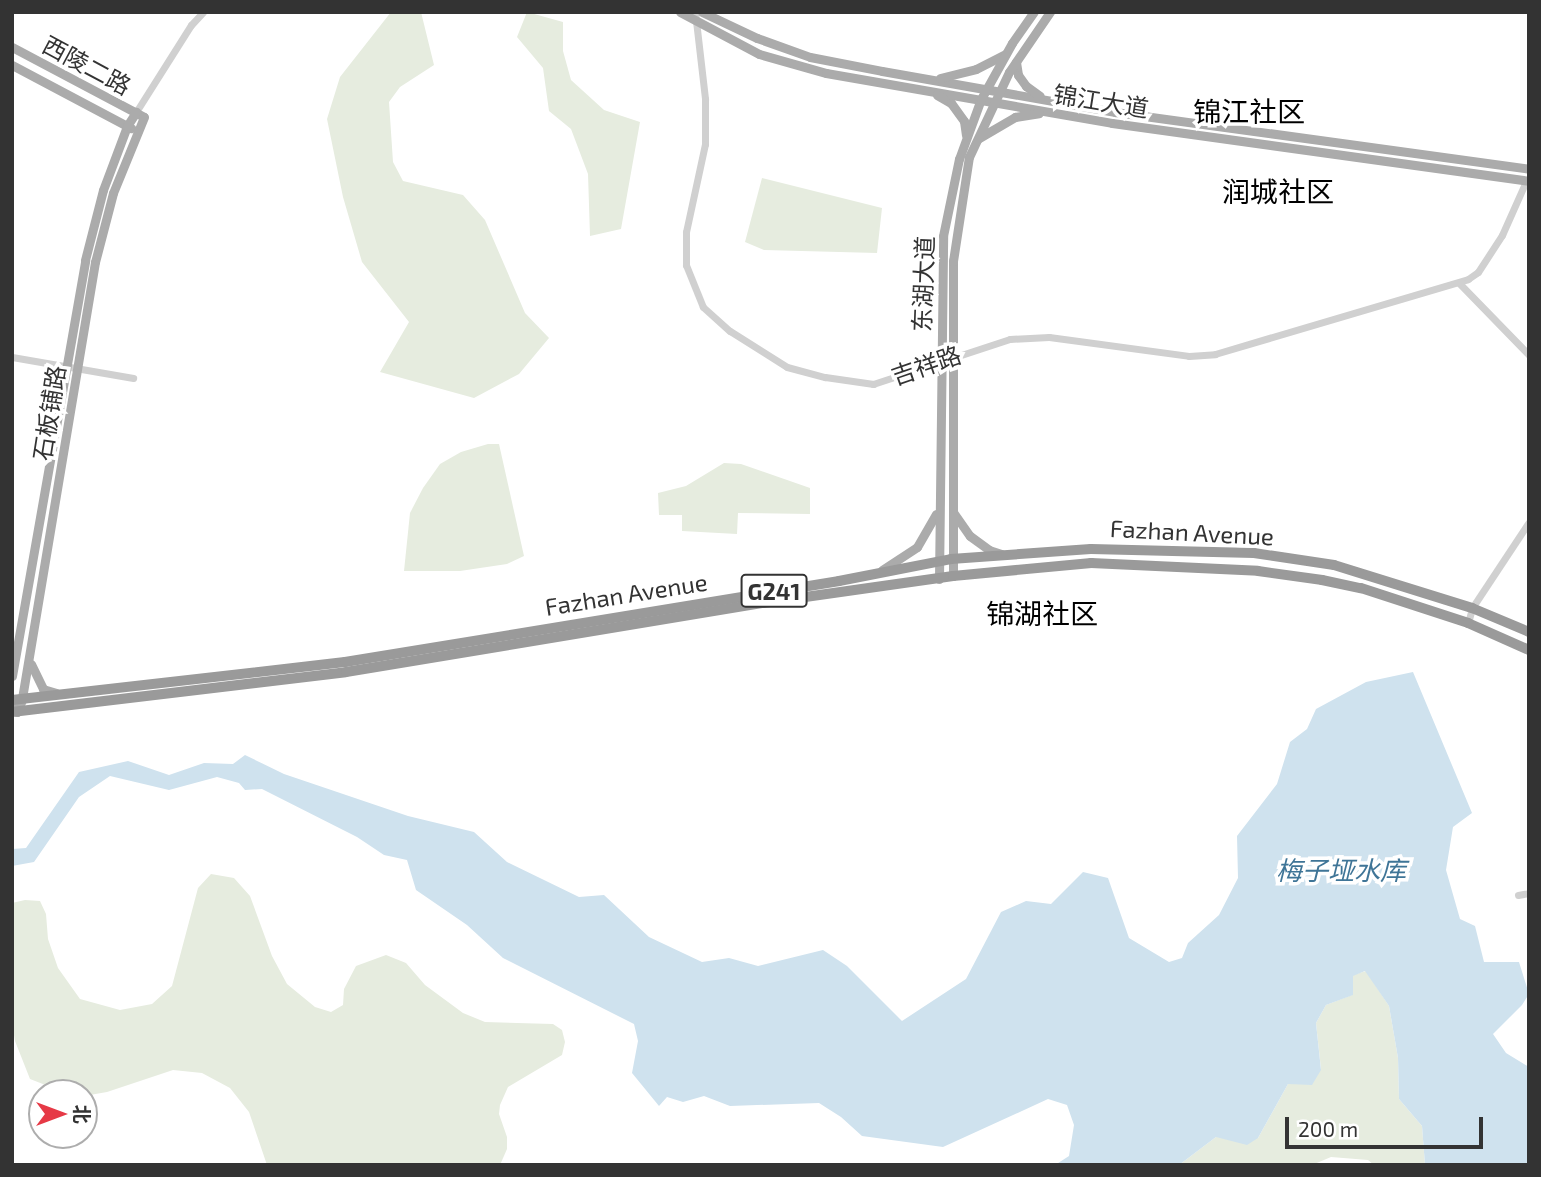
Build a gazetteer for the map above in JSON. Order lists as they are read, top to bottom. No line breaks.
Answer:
{"streets":{"highway":["Fazhan Avenue","G241"],"main road":["西陵二路","锦江大道","东湖大道","石板铺路"],"street":["吉祥路"]},"crossings":[["西陵二路","石板铺路"],["锦江大道","东湖大道"],["锦江大道","吉祥路"],["东湖大道","吉祥路"],["东湖大道","Fazhan Avenue"],["石板铺路","Fazhan Avenue"]],"districts":["锦江社区","润城社区","锦湖社区"],"water":["梅子垭水库"],"scale_bar":"200 m","north":"right"}
